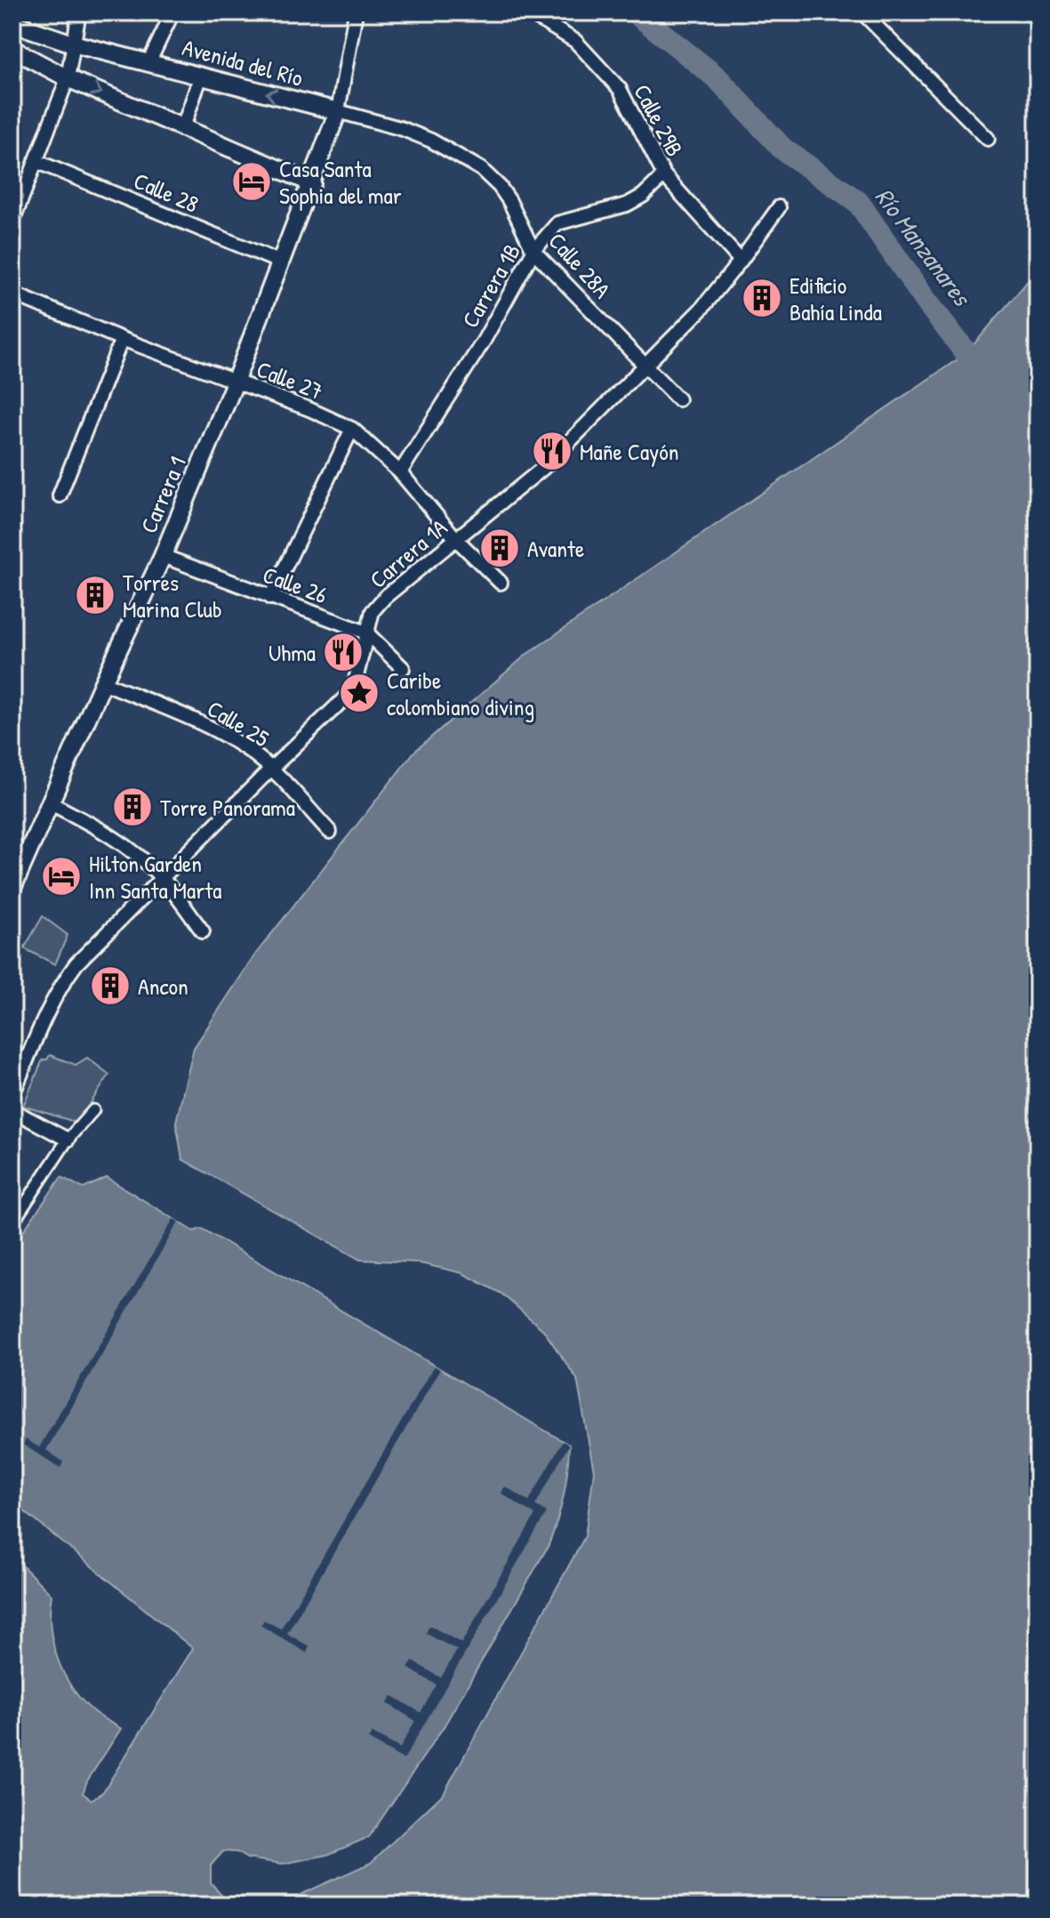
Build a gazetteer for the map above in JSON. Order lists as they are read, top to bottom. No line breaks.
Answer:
{"streets":{"street":["Avenida del Río","Calle 29B","Calle 28","Calle 28A","Carrera 1B","Calle 27","Carrera 1","Carrera 1A","Calle 26","Calle 25"]},"crossings":[["Avenida del Río","Calle 28A"],["Avenida del Río","Carrera 1"],["Calle 29B","Carrera 1B"],["Calle 29B","Carrera 1A"],["Calle 28","Carrera 1"],["Calle 28A","Carrera 1B"],["Calle 28A","Carrera 1"],["Calle 28A","Carrera 1A"],["Carrera 1B","Calle 27"],["Calle 27","Carrera 1"],["Calle 27","Carrera 1A"],["Carrera 1","Calle 26"],["Carrera 1","Calle 25"],["Carrera 1A","Calle 26"],["Carrera 1A","Calle 25"]],"water":["Río Manzanares"],"places":{"hotel":["Casa Santa Sophia del mar","Hilton Garden Inn Santa Marta"],"building":["Edificio Bahía Linda","Avante","Torres Marina Club","Torre Panorama","Ancon"],"restaurant":["Mañe Cayón","Uhma"],"place":["Caribe colombiano diving"]}}
